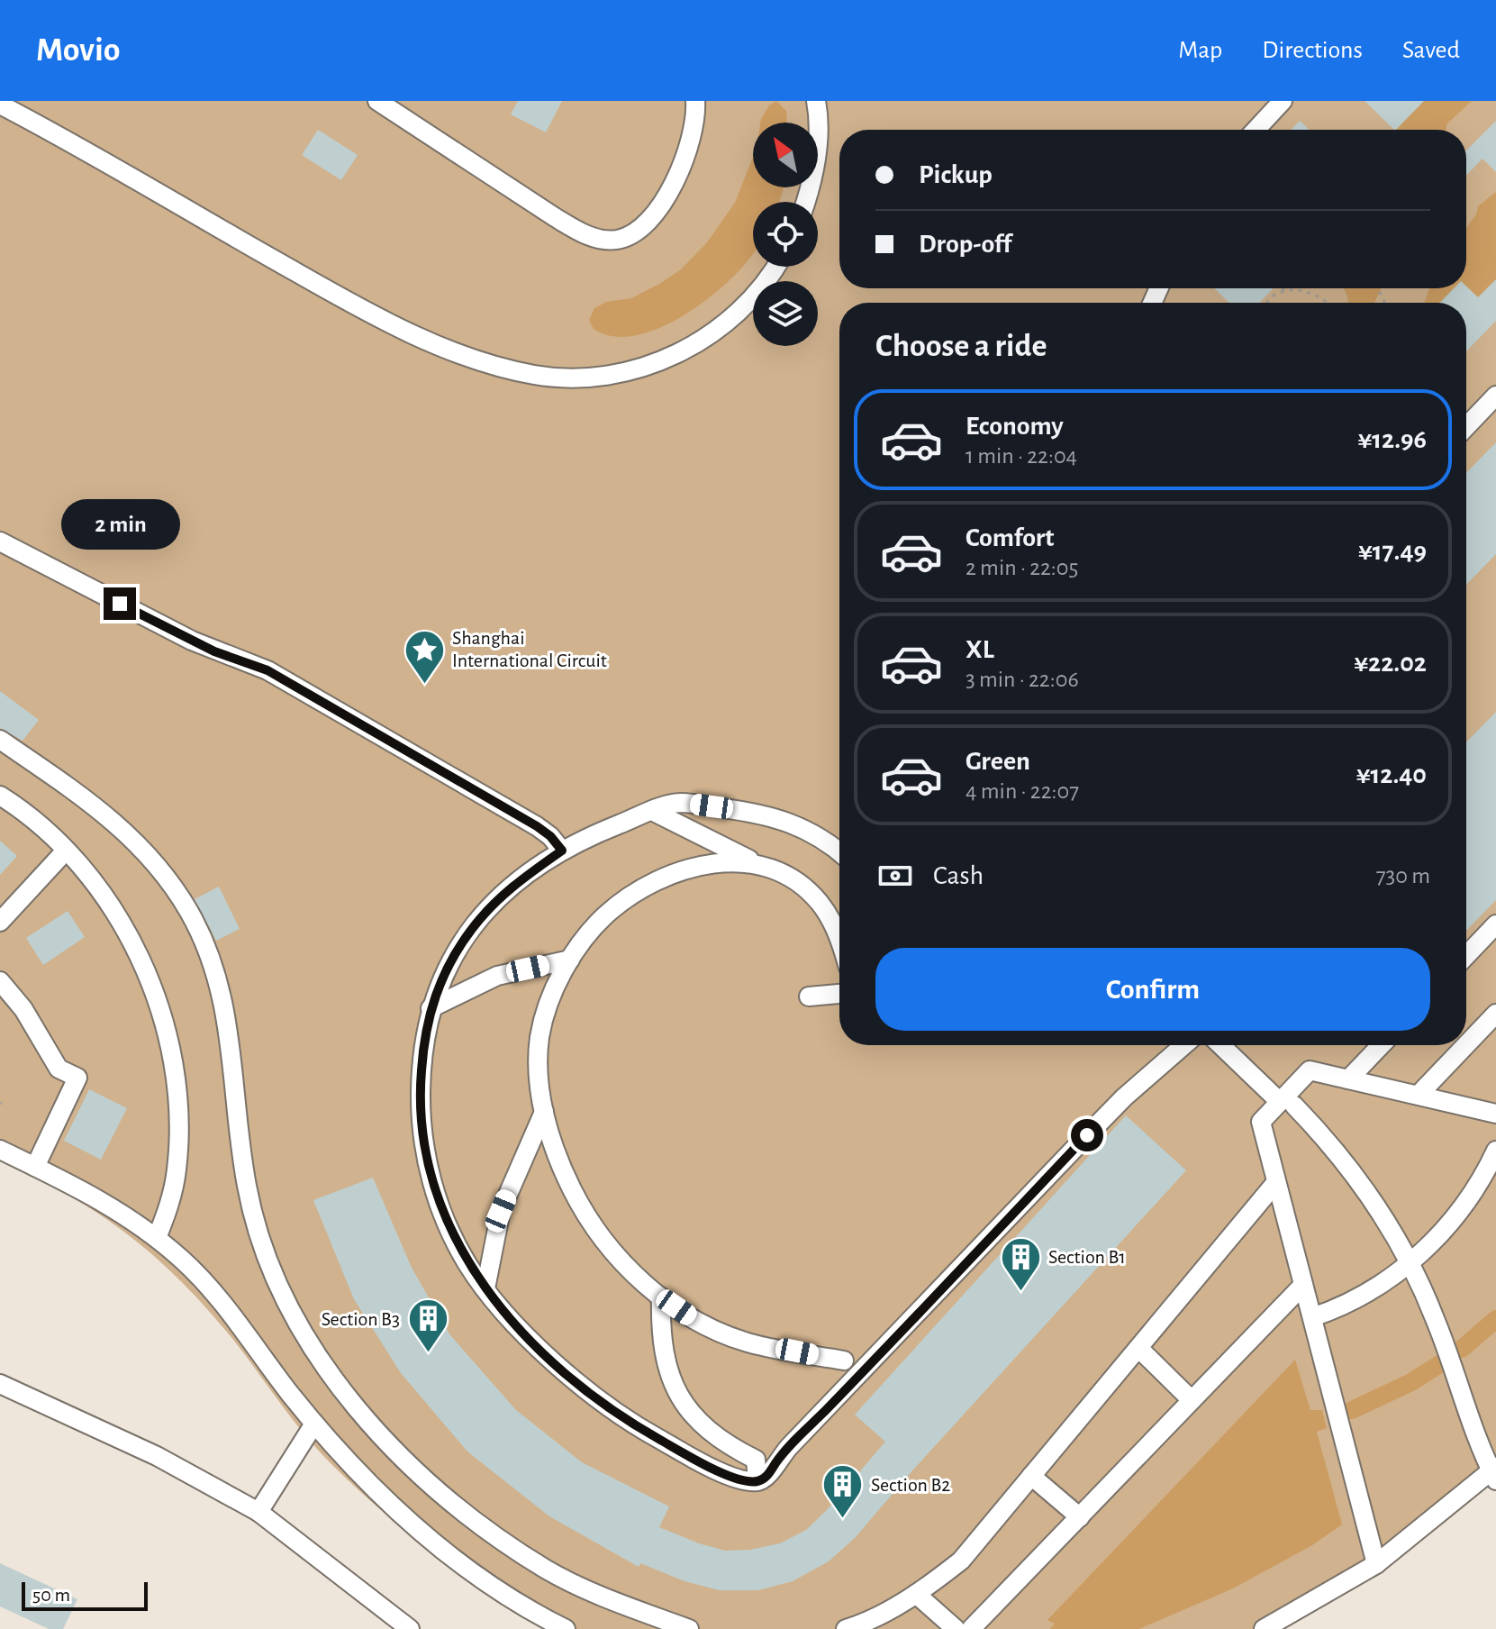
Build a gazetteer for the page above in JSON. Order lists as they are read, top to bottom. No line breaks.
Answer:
{"places":{"place":["Shanghai International Circuit"],"building":["Section B1","Section B3","Section B2"]},"scale_bar":"50 m","north":"top left","page":{"header":"Movio","nav":["Map","Directions","Saved"],"banner":["Pickup","Drop-off"],"heading":"Choose a ride","list":[{"name":"Economy","note":"1 min · 22:04","value":"¥12.96"},{"name":"Comfort","note":"2 min · 22:05","value":"¥17.49"},{"name":"XL","note":"3 min · 22:06","value":"¥22.02"},{"name":"Green","note":"4 min · 22:07","value":"¥12.40"}],"bubble":"2 min","pay":["Cash","730 m"],"buttons":"Confirm","scale":"50 m"}}
